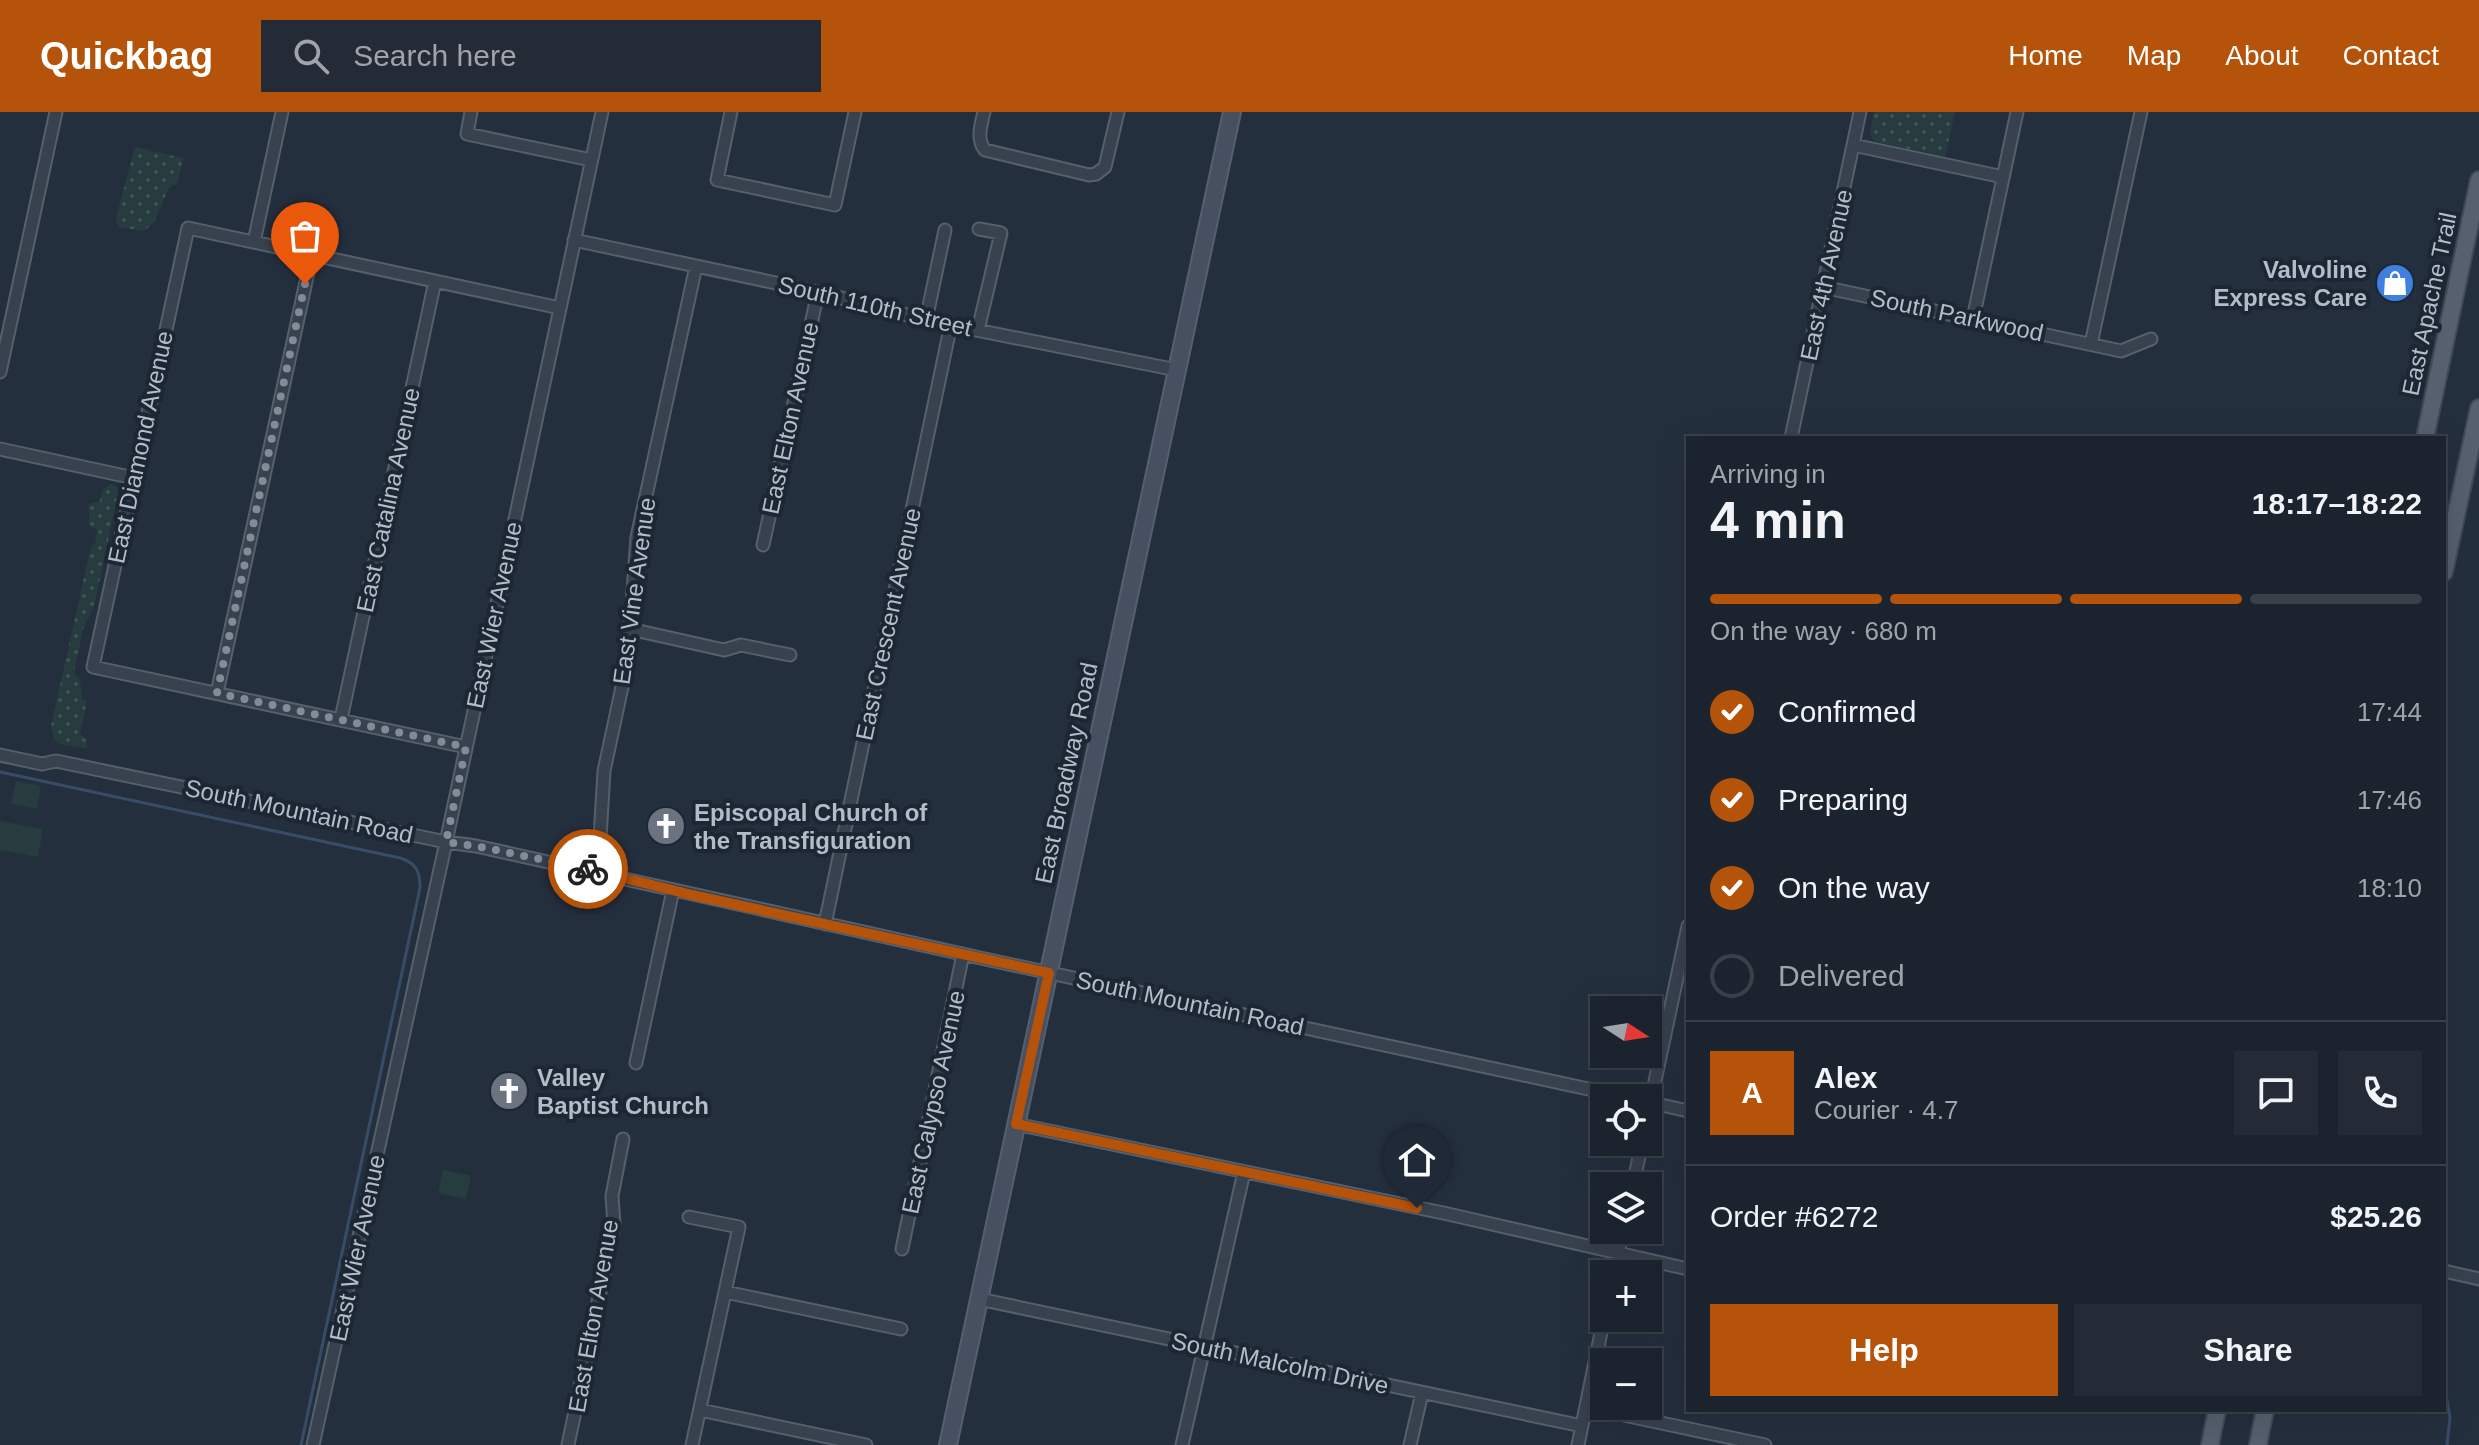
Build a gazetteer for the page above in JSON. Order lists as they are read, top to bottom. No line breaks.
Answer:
{"streets":{"main road":["East Apache Trail","East Broadway Road"],"street":["East 4th Avenue","South 110th Street","South Parkwood","East Elton Avenue","East Diamond Avenue","East Catalina Avenue","East Vine Avenue","East Wier Avenue","East Crescent Avenue","South Mountain Road","East Calypso Avenue","South Malcolm Drive"]},"crossings":[["East 4th Avenue","South Parkwood"],["South 110th Street","East Elton Avenue"],["South 110th Street","East Vine Avenue"],["South 110th Street","East Wier Avenue"],["South 110th Street","East Crescent Avenue"],["South 110th Street","East Broadway Road"],["East Vine Avenue","South Mountain Road"],["East Wier Avenue","South Mountain Road"],["East Crescent Avenue","South Mountain Road"],["East Broadway Road","South Mountain Road"],["East Broadway Road","South Malcolm Drive"],["South Mountain Road","East Calypso Avenue"]],"places":{"shop":["Valvoline Express Care"],"church":["Episcopal Church of the Transfiguration","Valley Baptist Church"]},"north":"right","page":{"header":"Quickbag","search":"Search here","nav":["Home","Map","About","Contact"],"heading":["4 min","Arriving in","18:17–18:22"],"panel":["Alex","Courier · 4.7","Order #6272","$25.26"],"bar":"On the way · 680 m","list":[["Confirmed","17:44"],["Preparing","17:46"],["On the way","18:10"],"Delivered"],"map_buttons":["+","−"],"round":"A","buttons":["Help","Share"]}}
